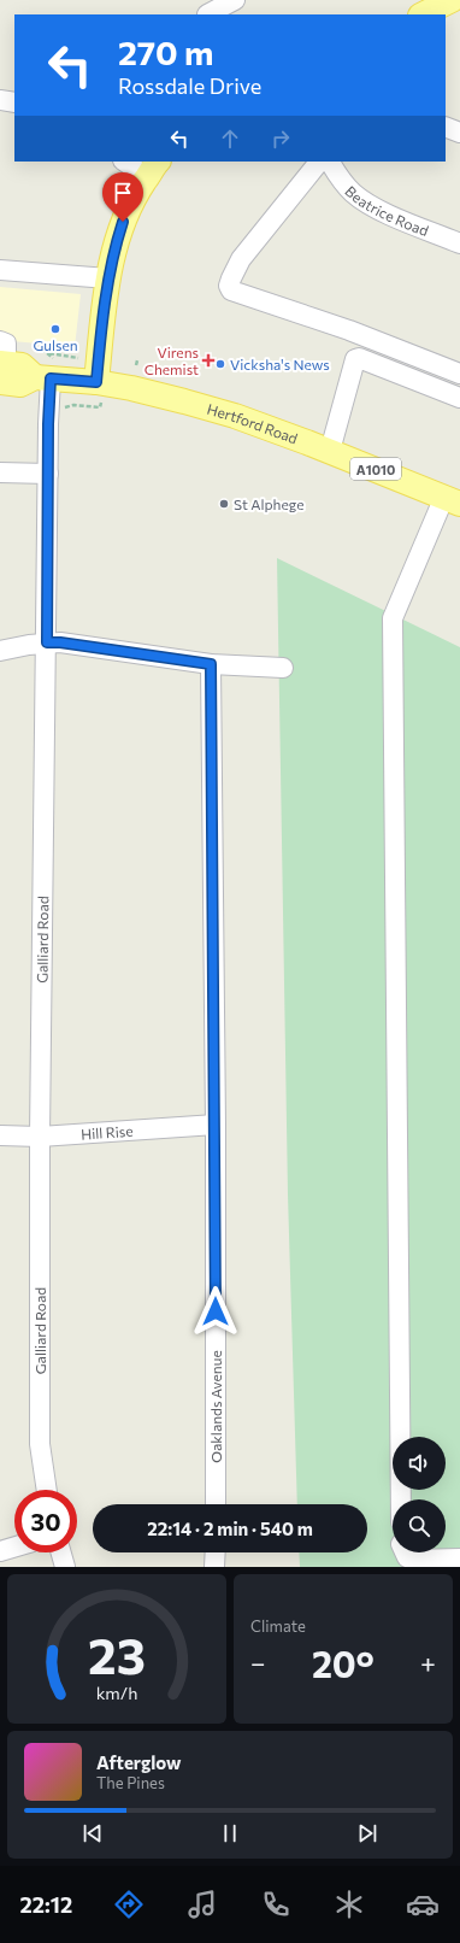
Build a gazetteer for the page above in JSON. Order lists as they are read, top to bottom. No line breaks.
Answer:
{"streets":{"main road":["Hertford Road","A1010"],"street":["Beatrice Road","Galliard Road","Hill Rise","Oaklands Avenue"]},"crossings":[["Hertford Road","Galliard Road"],["Galliard Road","Hill Rise"],["Hill Rise","Oaklands Avenue"]],"places":{"other":["Gulsen","Vicksha's News","St Alphege"],"health":["Virens Chemist"]},"page":{"turn":["270 m","Rossdale Drive"],"limit":"30","trip":"22:14 · 2 min · 540 m","tile":"Climate","heat":["−","20°","+"],"song":["Afterglow","The Pines"],"tabs":"22:12","gauge":["23","km/h"]}}
